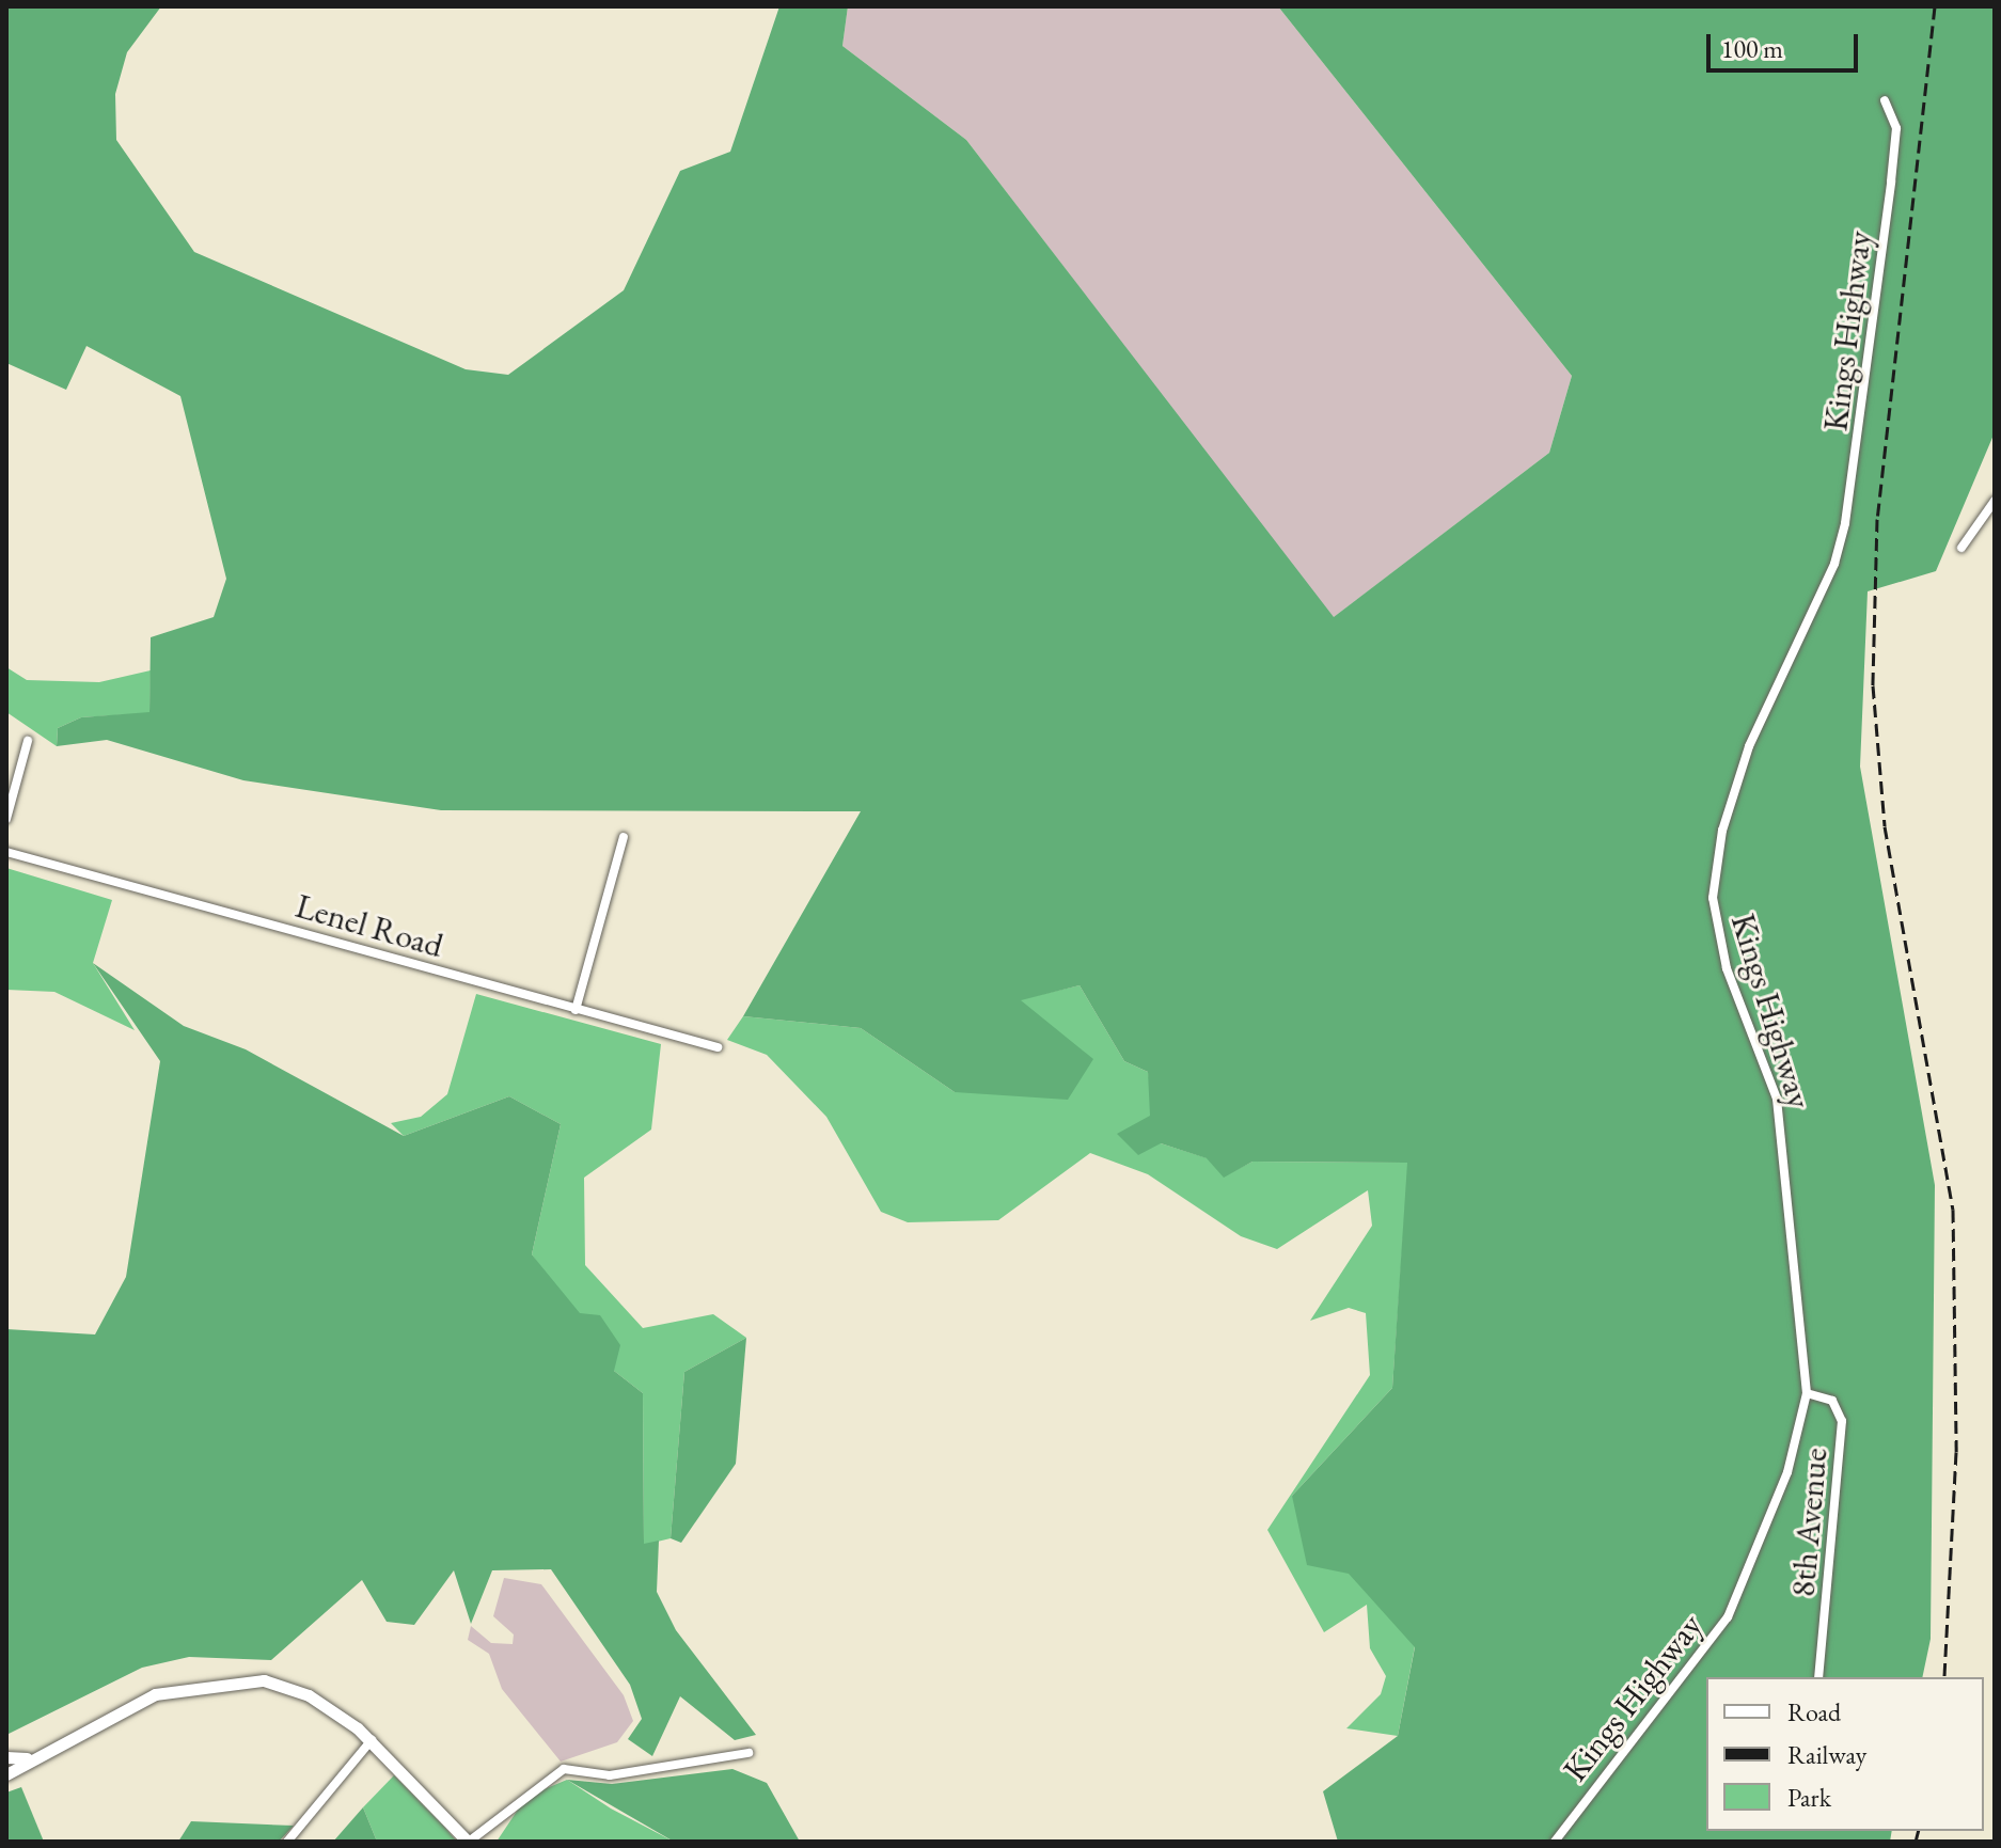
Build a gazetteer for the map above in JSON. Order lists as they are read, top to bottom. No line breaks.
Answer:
{"streets":{"street":["Kings Highway","Lenel Road","8th Avenue"]},"crossings":[["Kings Highway","8th Avenue"]],"legend":["Road","Railway","Park"],"scale_bar":"100 m"}
